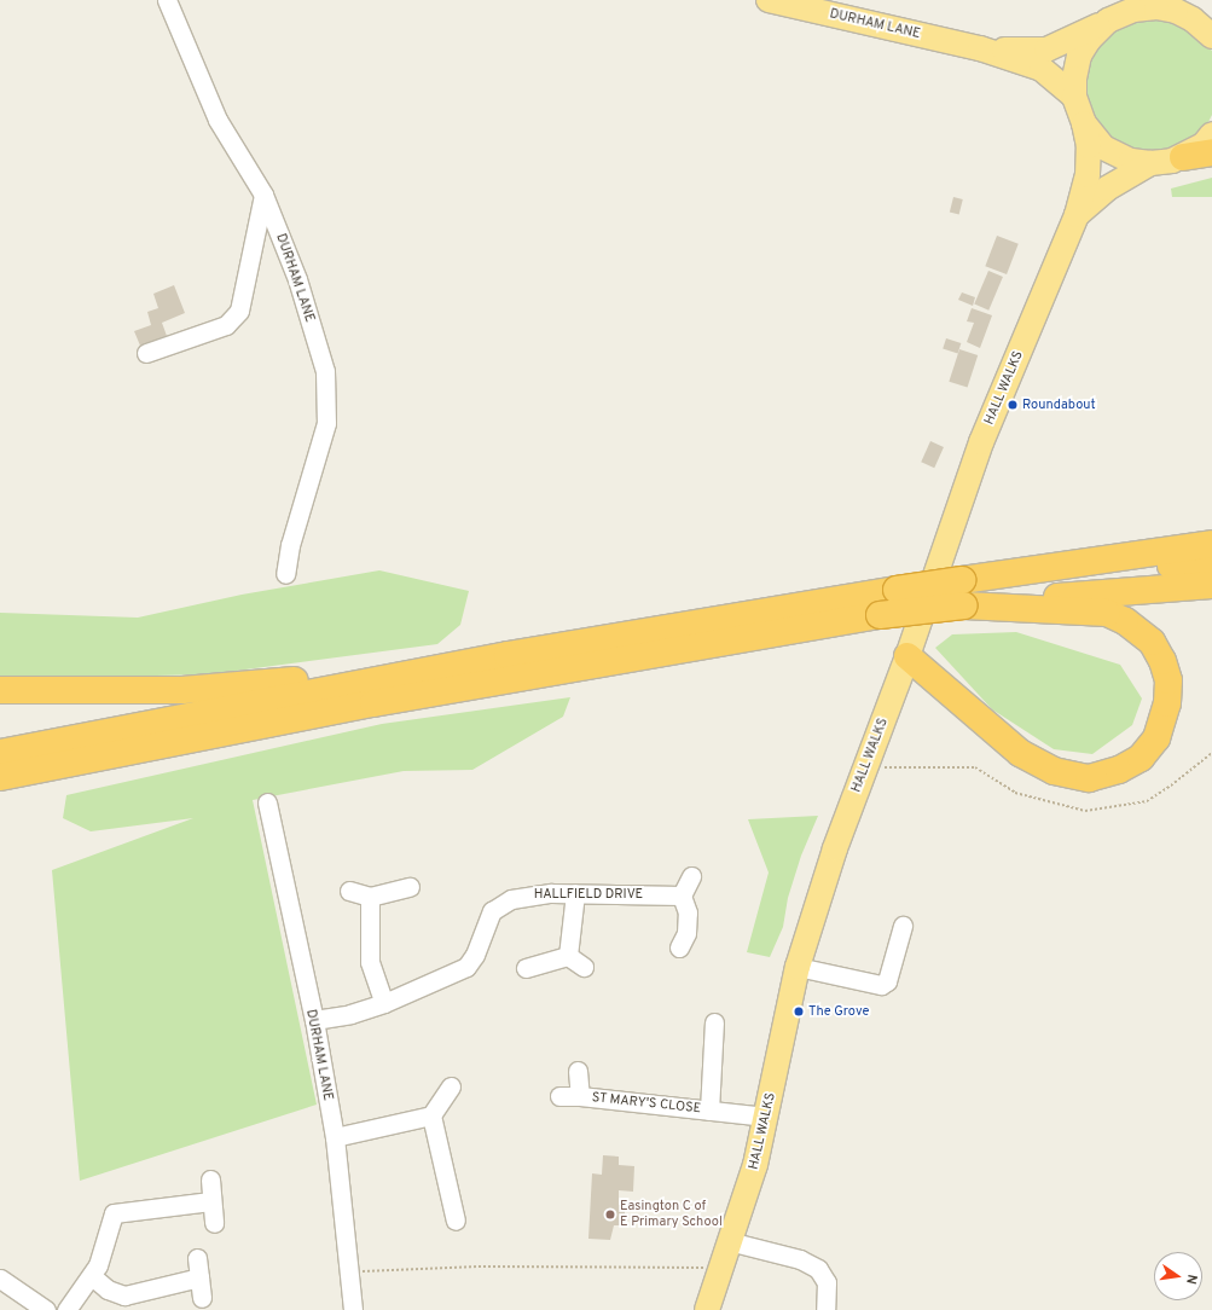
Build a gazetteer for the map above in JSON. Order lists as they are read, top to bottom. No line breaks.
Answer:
{"streets":{"main road":["DURHAM LANE","HALL WALKS"],"street":["HALLFIELD DRIVE","ST MARY'S CLOSE"]},"crossings":[["DURHAM LANE","HALLFIELD DRIVE"],["HALL WALKS","ST MARY'S CLOSE"]],"places":["Roundabout","The Grove","Easington C of E Primary School"],"north":"right"}
